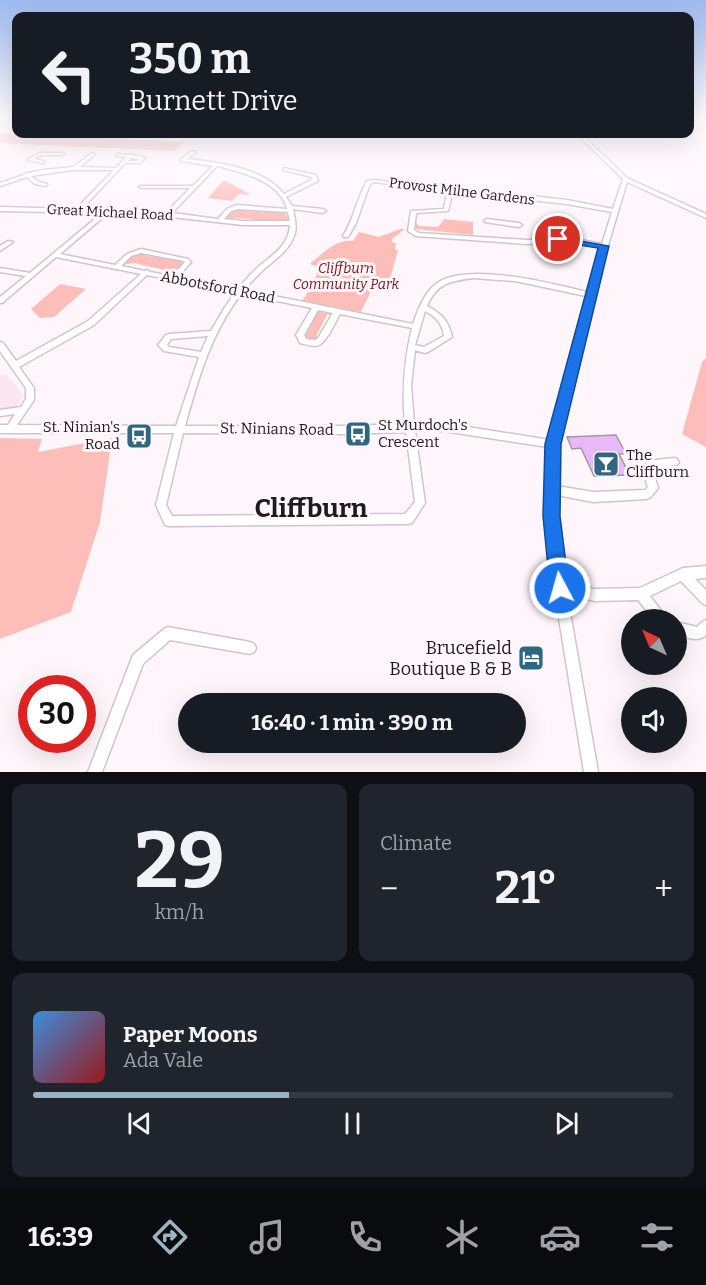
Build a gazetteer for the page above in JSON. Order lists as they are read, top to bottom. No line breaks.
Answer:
{"streets":{"street":["Provost Milne Gardens","Great Michael Road","Abbotsford Road","St. Ninians Road"]},"districts":["Cliffburn"],"parks":["Cliffburn Community Park"],"places":{"bus stop":["St Murdoch's Crescent","St. Ninian's Road"],"bar":["The Cliffburn"],"hotel":["Brucefield Boutique B & B"]},"north":"top left","page":{"turn":["350 m","Burnett Drive"],"limit":"30","trip":"16:40 · 1 min · 390 m","tile":[["29","km/h"],"Climate"],"heat":["−","21°","+"],"song":["Paper Moons","Ada Vale"],"tabs":"16:39"}}
